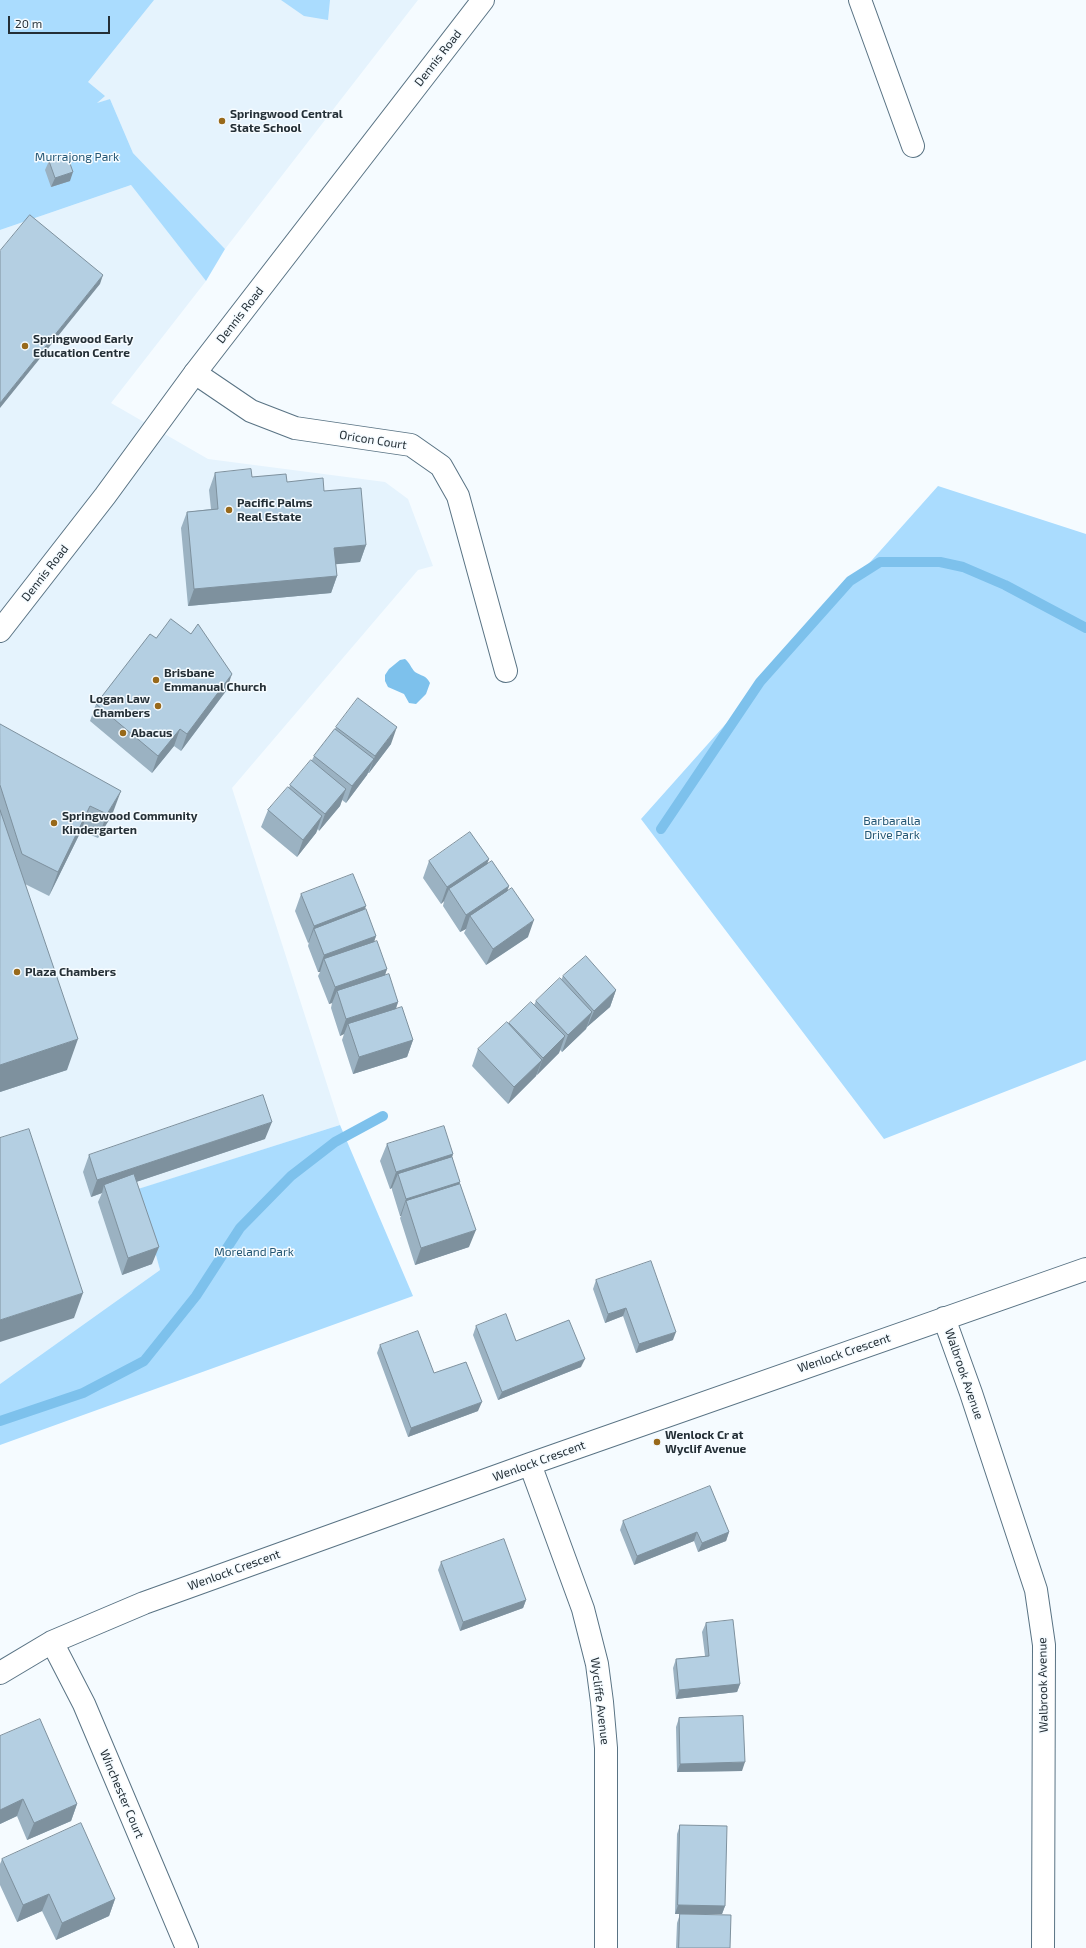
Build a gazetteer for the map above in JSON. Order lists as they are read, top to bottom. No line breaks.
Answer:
{"streets":{"street":["Dennis Road","Oricon Court","Wenlock Crescent","Walbrook Avenue","Wycliffe Avenue","Winchester Court"]},"crossings":[["Dennis Road","Oricon Court"],["Wenlock Crescent","Walbrook Avenue"],["Wenlock Crescent","Wycliffe Avenue"],["Wenlock Crescent","Winchester Court"]],"parks":["Murrajong Park","Barbaralla Drive Park","Moreland Park"],"places":["Springwood Central State School","Springwood Early Education Centre","Pacific Palms Real Estate","Brisbane Emmanual Church","Logan Law Chambers","Abacus","Springwood Community Kindergarten","Plaza Chambers","Wenlock Cr at Wyclif Avenue"],"scale_bar":"20 m"}
